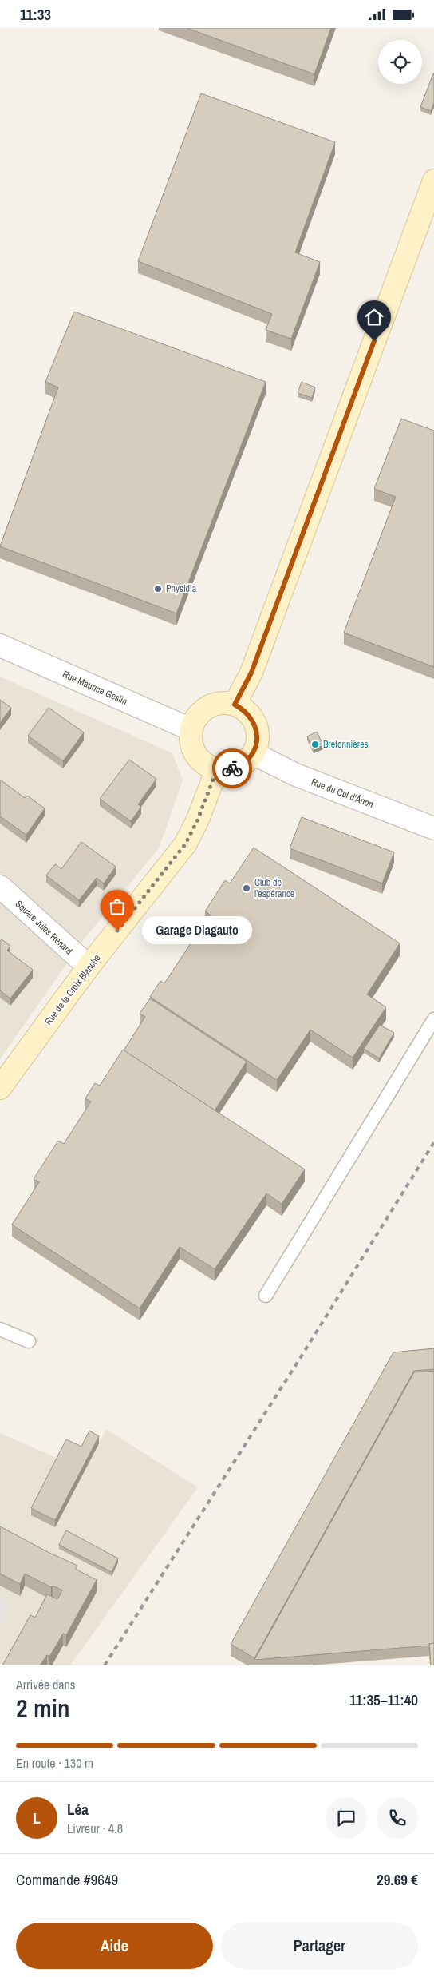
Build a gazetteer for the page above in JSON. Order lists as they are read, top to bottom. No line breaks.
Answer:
{"streets":{"street":["Rue Maurice Geslin","Rue du Cul d'Ânon","Square Jules Renard","Rue de la Croix Blanche"]},"crossings":[["Rue Maurice Geslin","Rue du Cul d'Ânon"],["Rue Maurice Geslin","Rue de la Croix Blanche"],["Rue du Cul d'Ânon","Rue de la Croix Blanche"],["Square Jules Renard","Rue de la Croix Blanche"]],"places":["Physidia","Bretonnières","Club de l’espérance","Garage Diagauto"],"page":{"status":"11:33","bubble":"Garage Diagauto","heading":["2 min","Arrivée dans","11:35–11:40"],"panel":["Léa","Livreur · 4.8","Commande #9649","29.69 €"],"bar":"En route · 130 m","round":"L","buttons":["Aide","Partager"]}}
